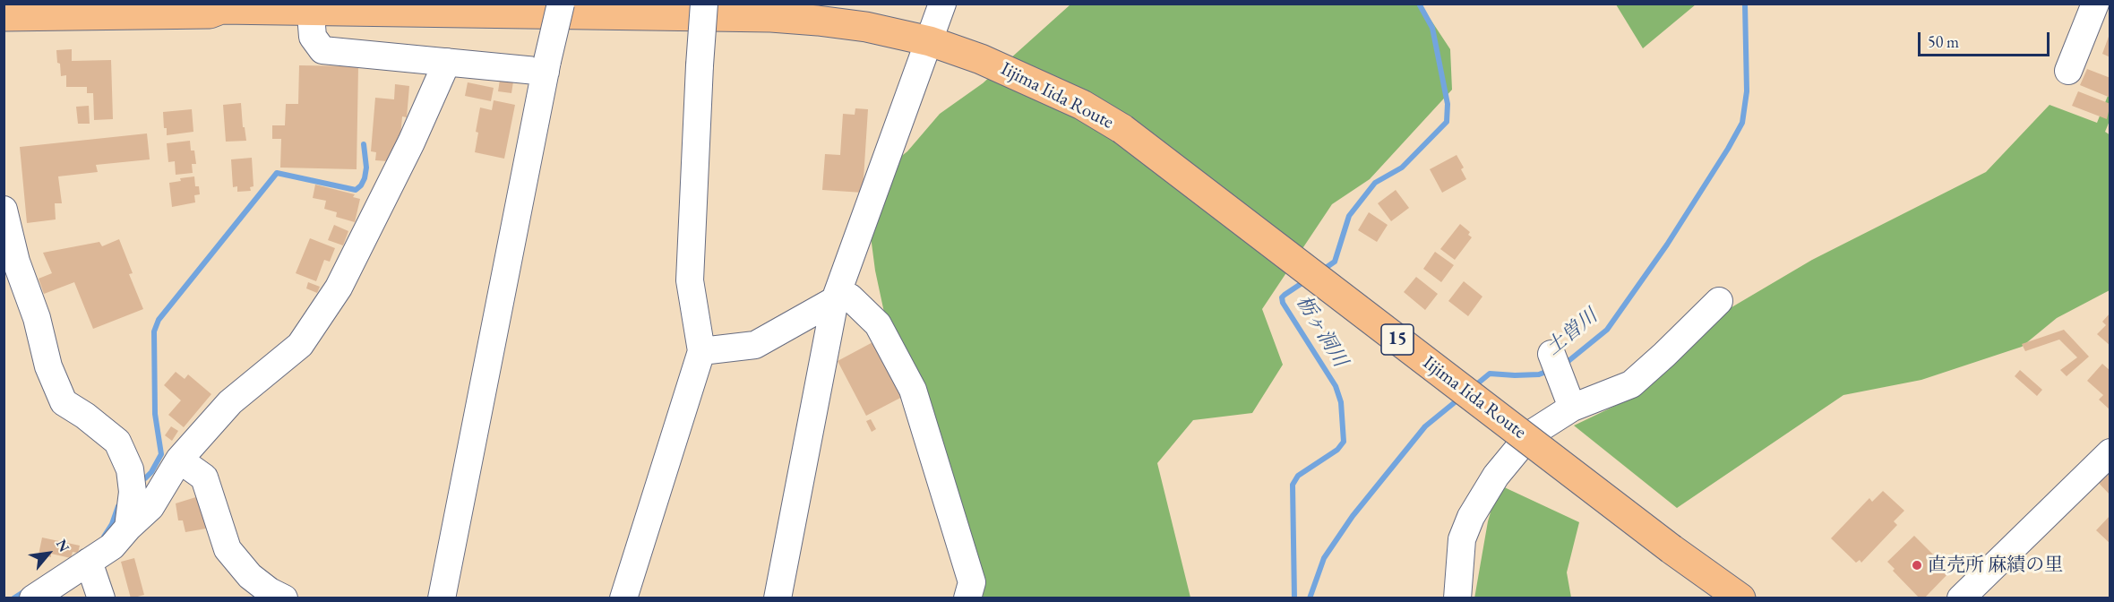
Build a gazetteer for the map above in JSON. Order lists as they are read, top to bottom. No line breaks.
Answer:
{"streets":{"main road":["Iijima Iida Route","15"]},"water":["栃ヶ洞川","土曽川"],"places":["直売所 麻績の里"],"scale_bar":"50 m","north":"top right"}
